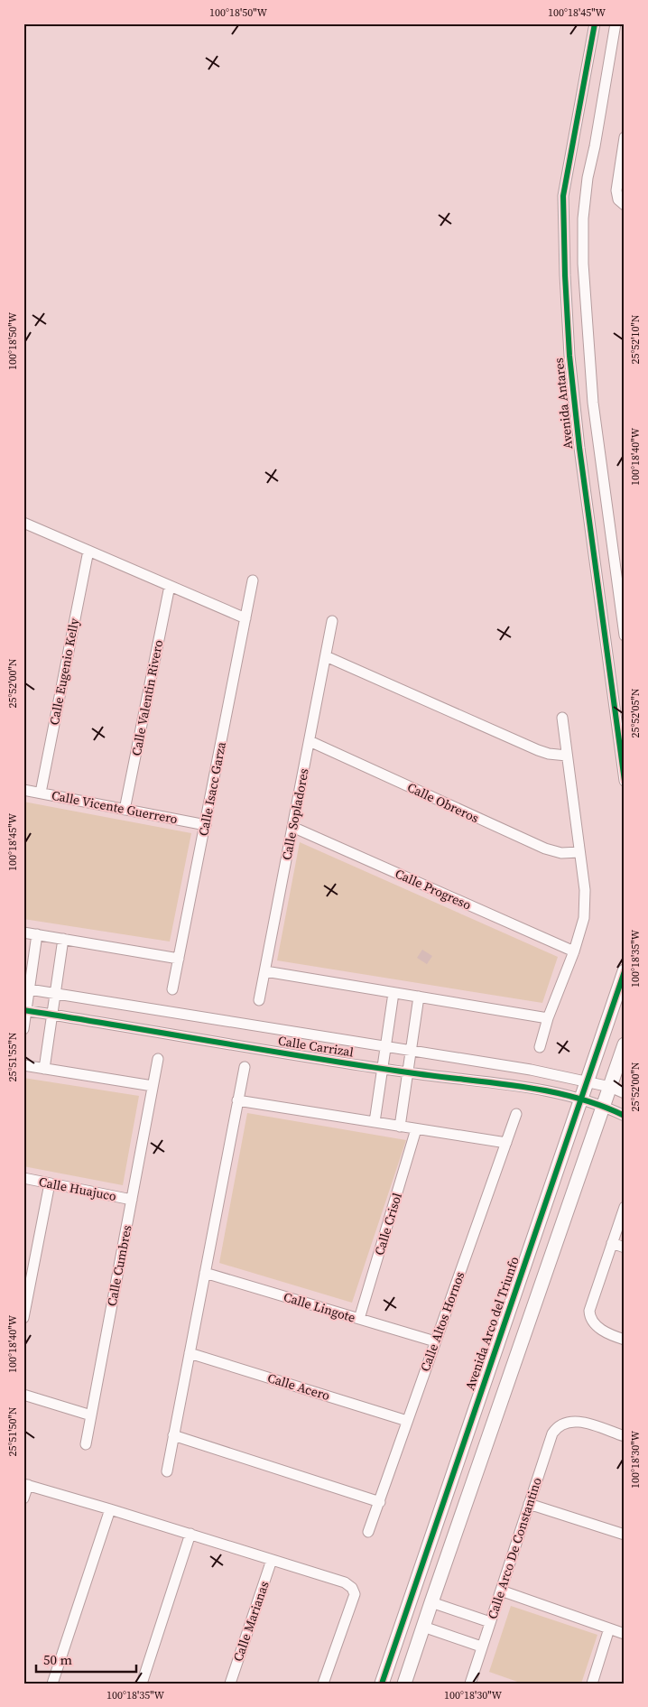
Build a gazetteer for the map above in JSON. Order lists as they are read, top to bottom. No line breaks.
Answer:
{"streets":{"street":["Avenida Antares","Calle Eugenio Kelly","Calle Valentin Rivero","Calle Isacc Garza","Calle Obreros","Calle Vicente Guerrero","Calle Sopladores","Calle Progreso","Calle Carrizal","Calle Huajuco","Calle Crisol","Calle Cumbres","Calle Lingote","Calle Altos Hornos","Avenida Arco del Triunfo","Calle Acero","Calle Arco De Constantino","Calle Marianas"]},"crossings":[["Calle Eugenio Kelly","Calle Vicente Guerrero"],["Calle Valentin Rivero","Calle Vicente Guerrero"],["Calle Isacc Garza","Calle Vicente Guerrero"],["Calle Obreros","Calle Sopladores"],["Calle Sopladores","Calle Progreso"],["Calle Carrizal","Avenida Arco del Triunfo"],["Calle Huajuco","Calle Cumbres"],["Calle Crisol","Calle Lingote"],["Calle Lingote","Calle Altos Hornos"],["Calle Altos Hornos","Calle Acero"]],"scale_bar":"50 m","coordinates":["100°18'50\"W","100°18'45\"W","25°52'10\"N","100°18'40\"W","25°52'00\"N","25°52'05\"N","100°18'35\"W","25°51'55\"N","25°51'50\"N","100°18'30\"W"]}
